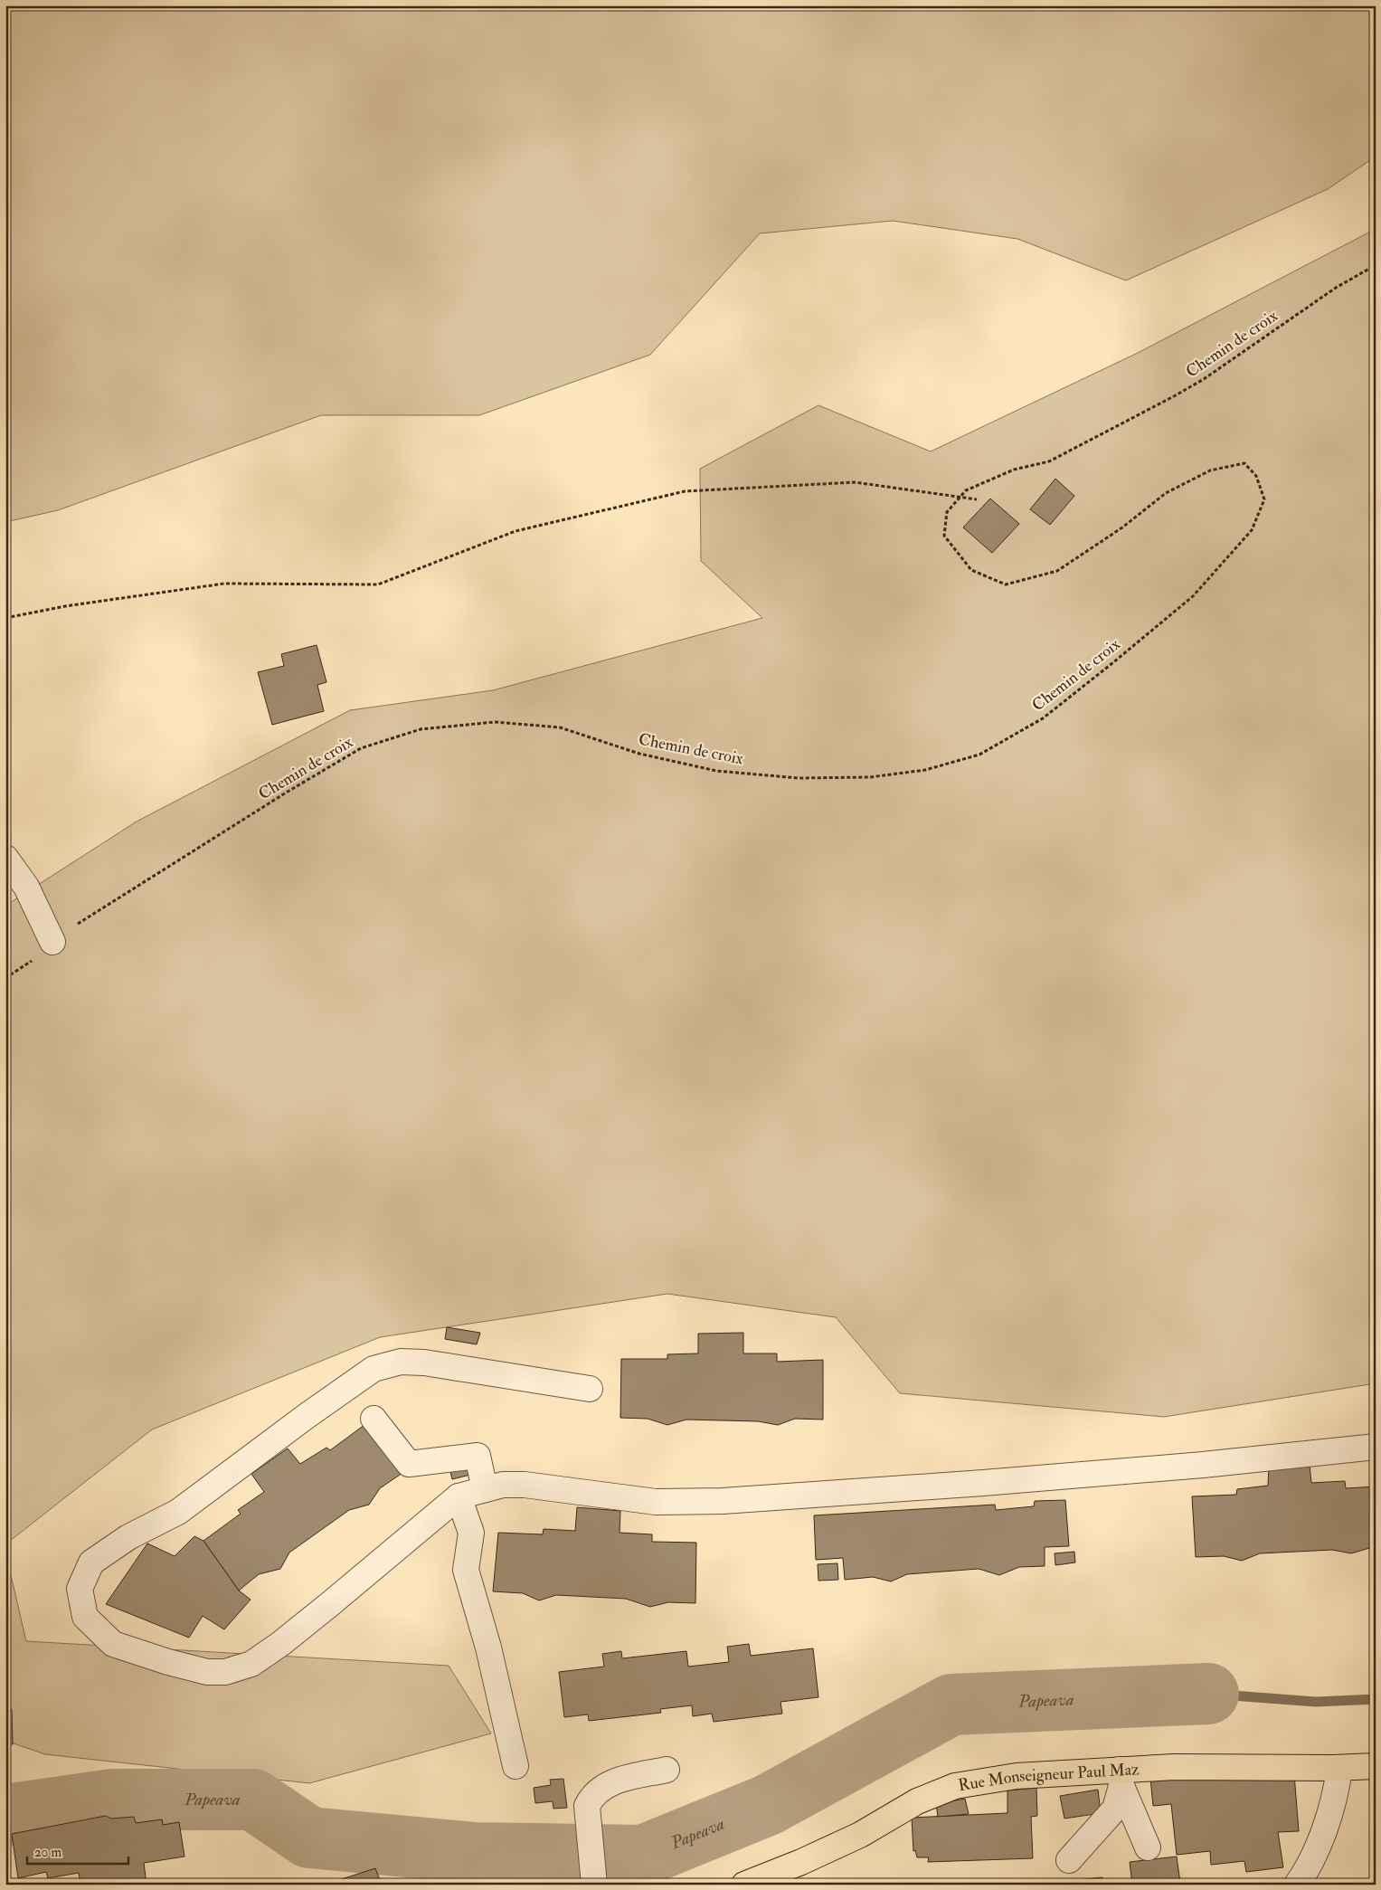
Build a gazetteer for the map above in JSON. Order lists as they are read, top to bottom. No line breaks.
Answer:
{"streets":{"main road":["Rue Monseigneur Paul Maz"],"path":["Chemin de croix"]},"water":["Papeava"],"scale_bar":"20 m"}
